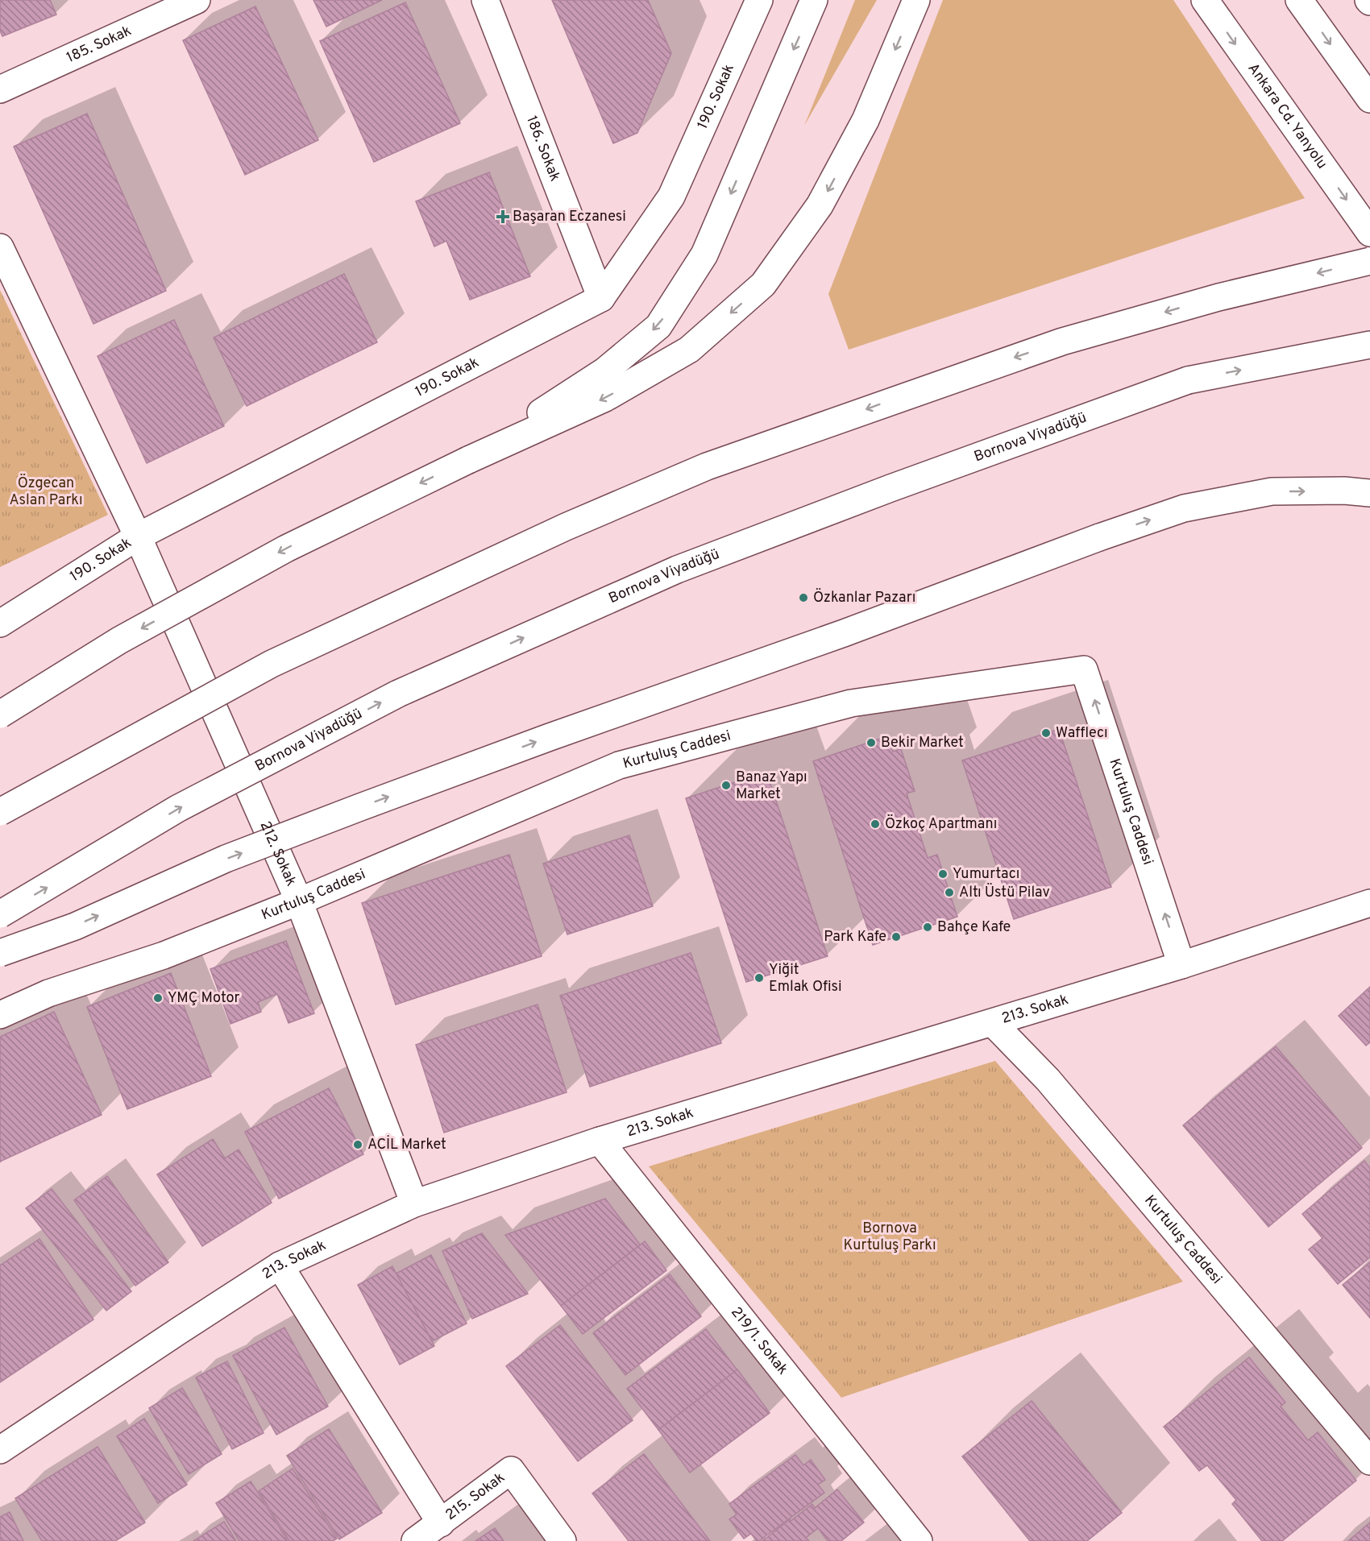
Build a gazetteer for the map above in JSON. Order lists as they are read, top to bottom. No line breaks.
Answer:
{"streets":{"main road":["185. Sokak","190. Sokak","Ankara Cd. Yanyolu","186. Sokak","Bornova Viyadüğü","Kurtuluş Caddesi","212. Sokak","213. Sokak","219/1. Sokak","215. Sokak"]},"crossings":[["190. Sokak","186. Sokak"],["190. Sokak","212. Sokak"],["Kurtuluş Caddesi","212. Sokak"],["Kurtuluş Caddesi","213. Sokak"],["212. Sokak","213. Sokak"],["213. Sokak","219/1. Sokak"]],"parks":["Özgecan Aslan Parkı","Bornova Kurtuluş Parkı"],"places":{"health":["Başaran Eczanesi"],"other":["Özkanlar Pazarı","Wafflecı","Bekir Market","Banaz Yapı Market","Özkoç Apartmanı","Yumurtacı","Altı Üstü Pilav","Bahçe Kafe","Park Kafe","Yiğit Emlak Ofisi","YMÇ Motor","ACİL Market"]}}
